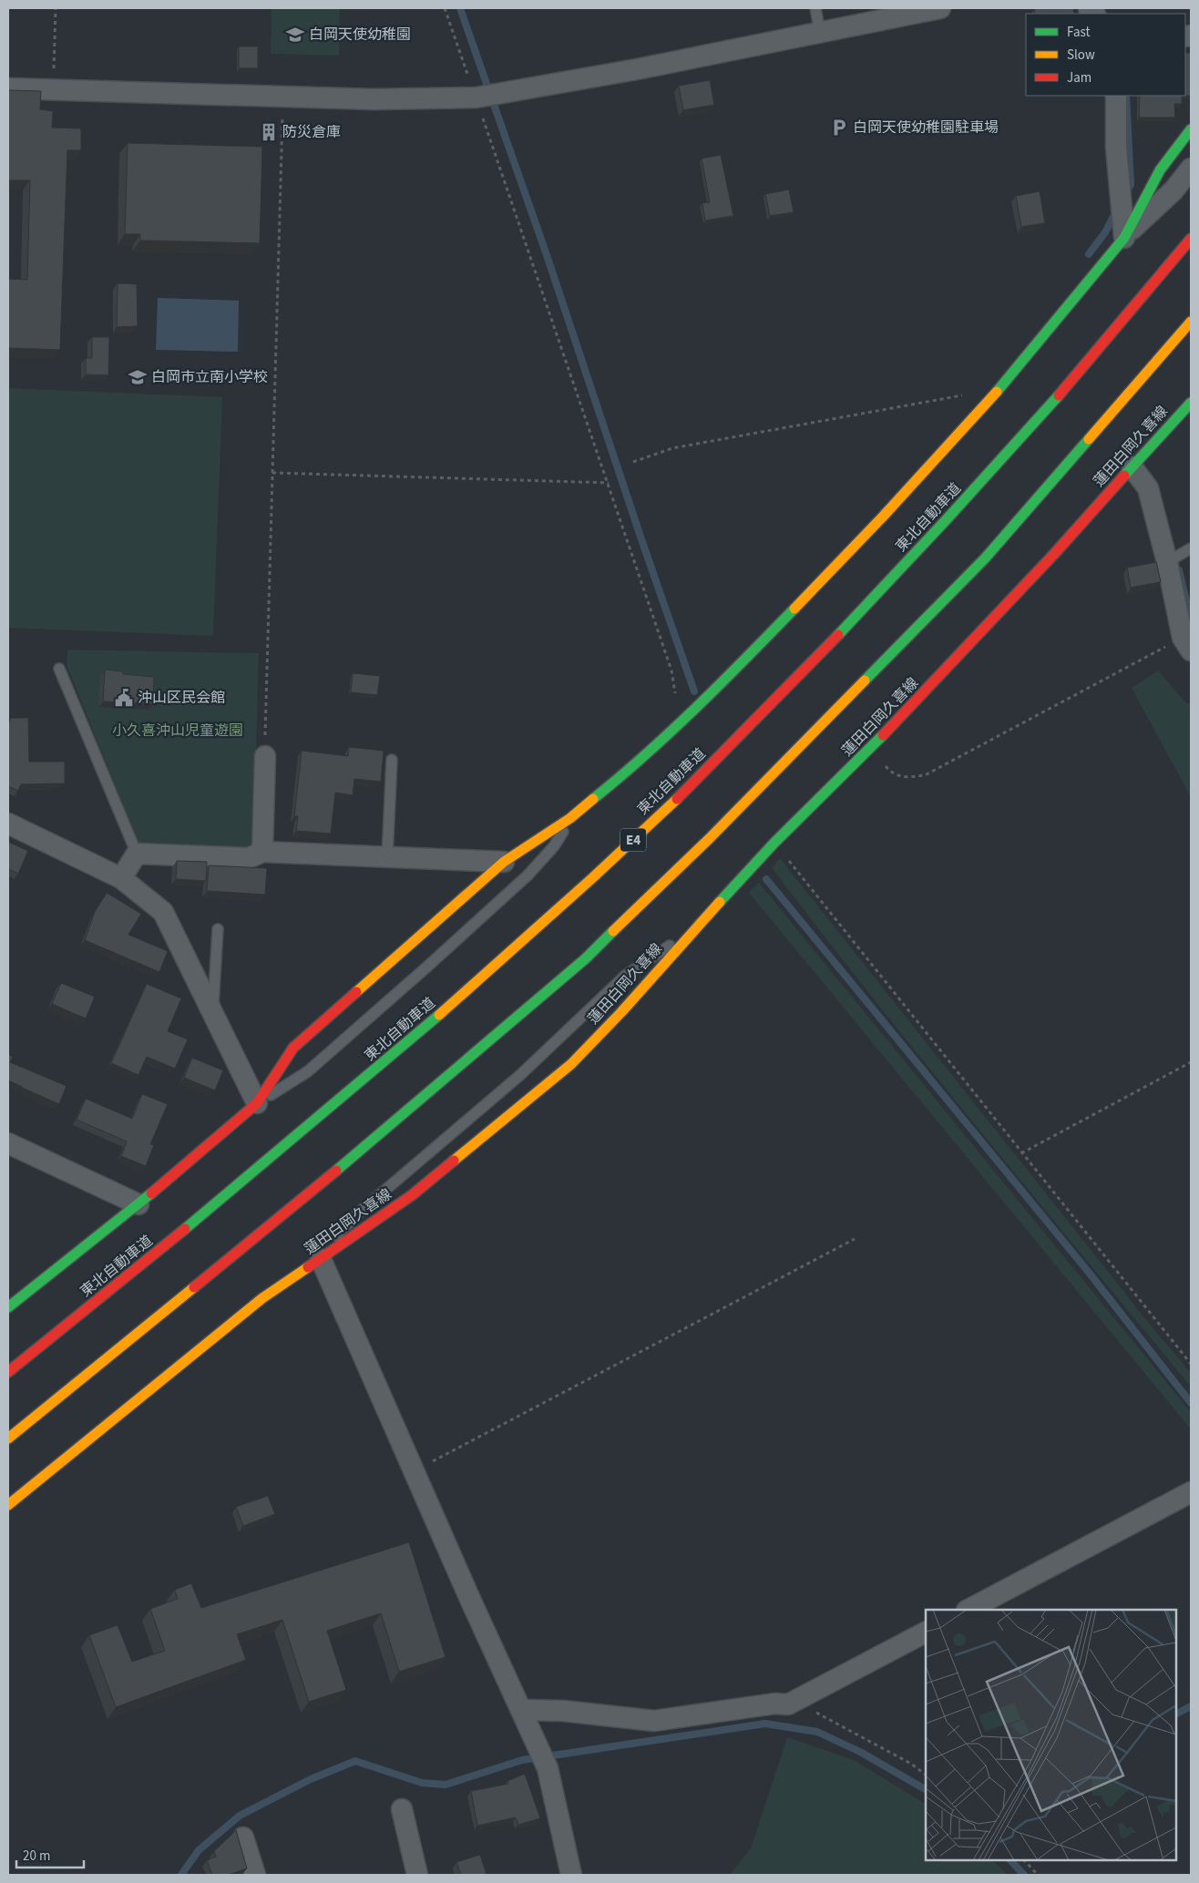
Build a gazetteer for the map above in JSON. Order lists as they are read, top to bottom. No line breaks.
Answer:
{"streets":{"main road":["蓮田白岡久喜線","東北自動車道","E4"]},"parks":["小久喜沖山児童遊園"],"places":{"school or university":["白岡天使幼稚園","白岡市立南小学校"],"parking":["白岡天使幼稚園駐車場"],"building":["防災倉庫"],"public building":["沖山区民会館"]},"legend":["Fast","Slow","Jam"],"scale_bar":"20 m"}
